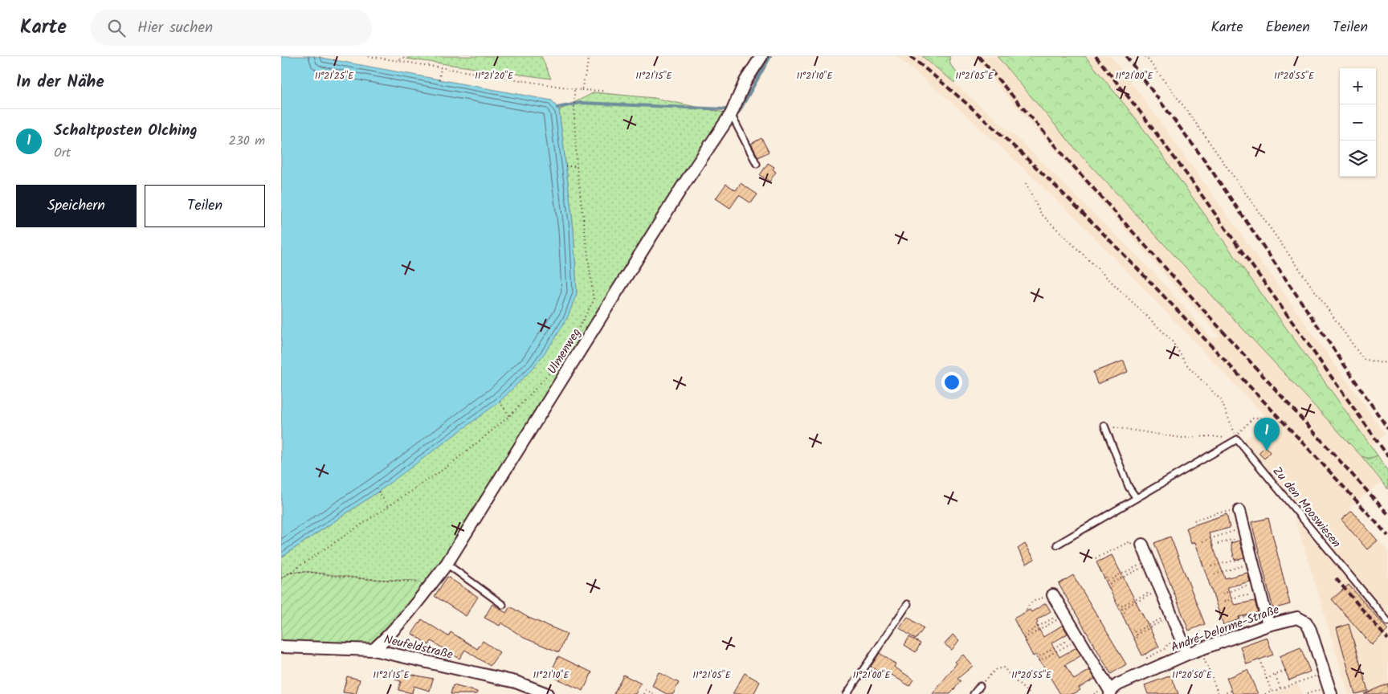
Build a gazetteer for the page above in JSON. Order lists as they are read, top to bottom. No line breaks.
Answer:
{"streets":{"street":["Ulmenweg","André-Delorme-Straße","Neufeldstraße"],"lane":["Zu den Mooswiesen"]},"crossings":[["Ulmenweg","Neufeldstraße"]],"page":{"header":"Karte","search":"Hier suchen","nav":["Karte","Ebenen","Teilen"],"heading":"In der Nähe","map_buttons":["+","−"],"list":[{"mark":"1","name":"Schaltposten Olching","note":"Ort","value":"230 m"}],"buttons":["Speichern","Teilen"],"pins":"1"},"coordinates":["11°21'25\"E","11°21'20\"E","11°21'15\"E","11°21'10\"E","11°21'05\"E","11°21'00\"E","11°20'55\"E","11°20'50\"E"]}
